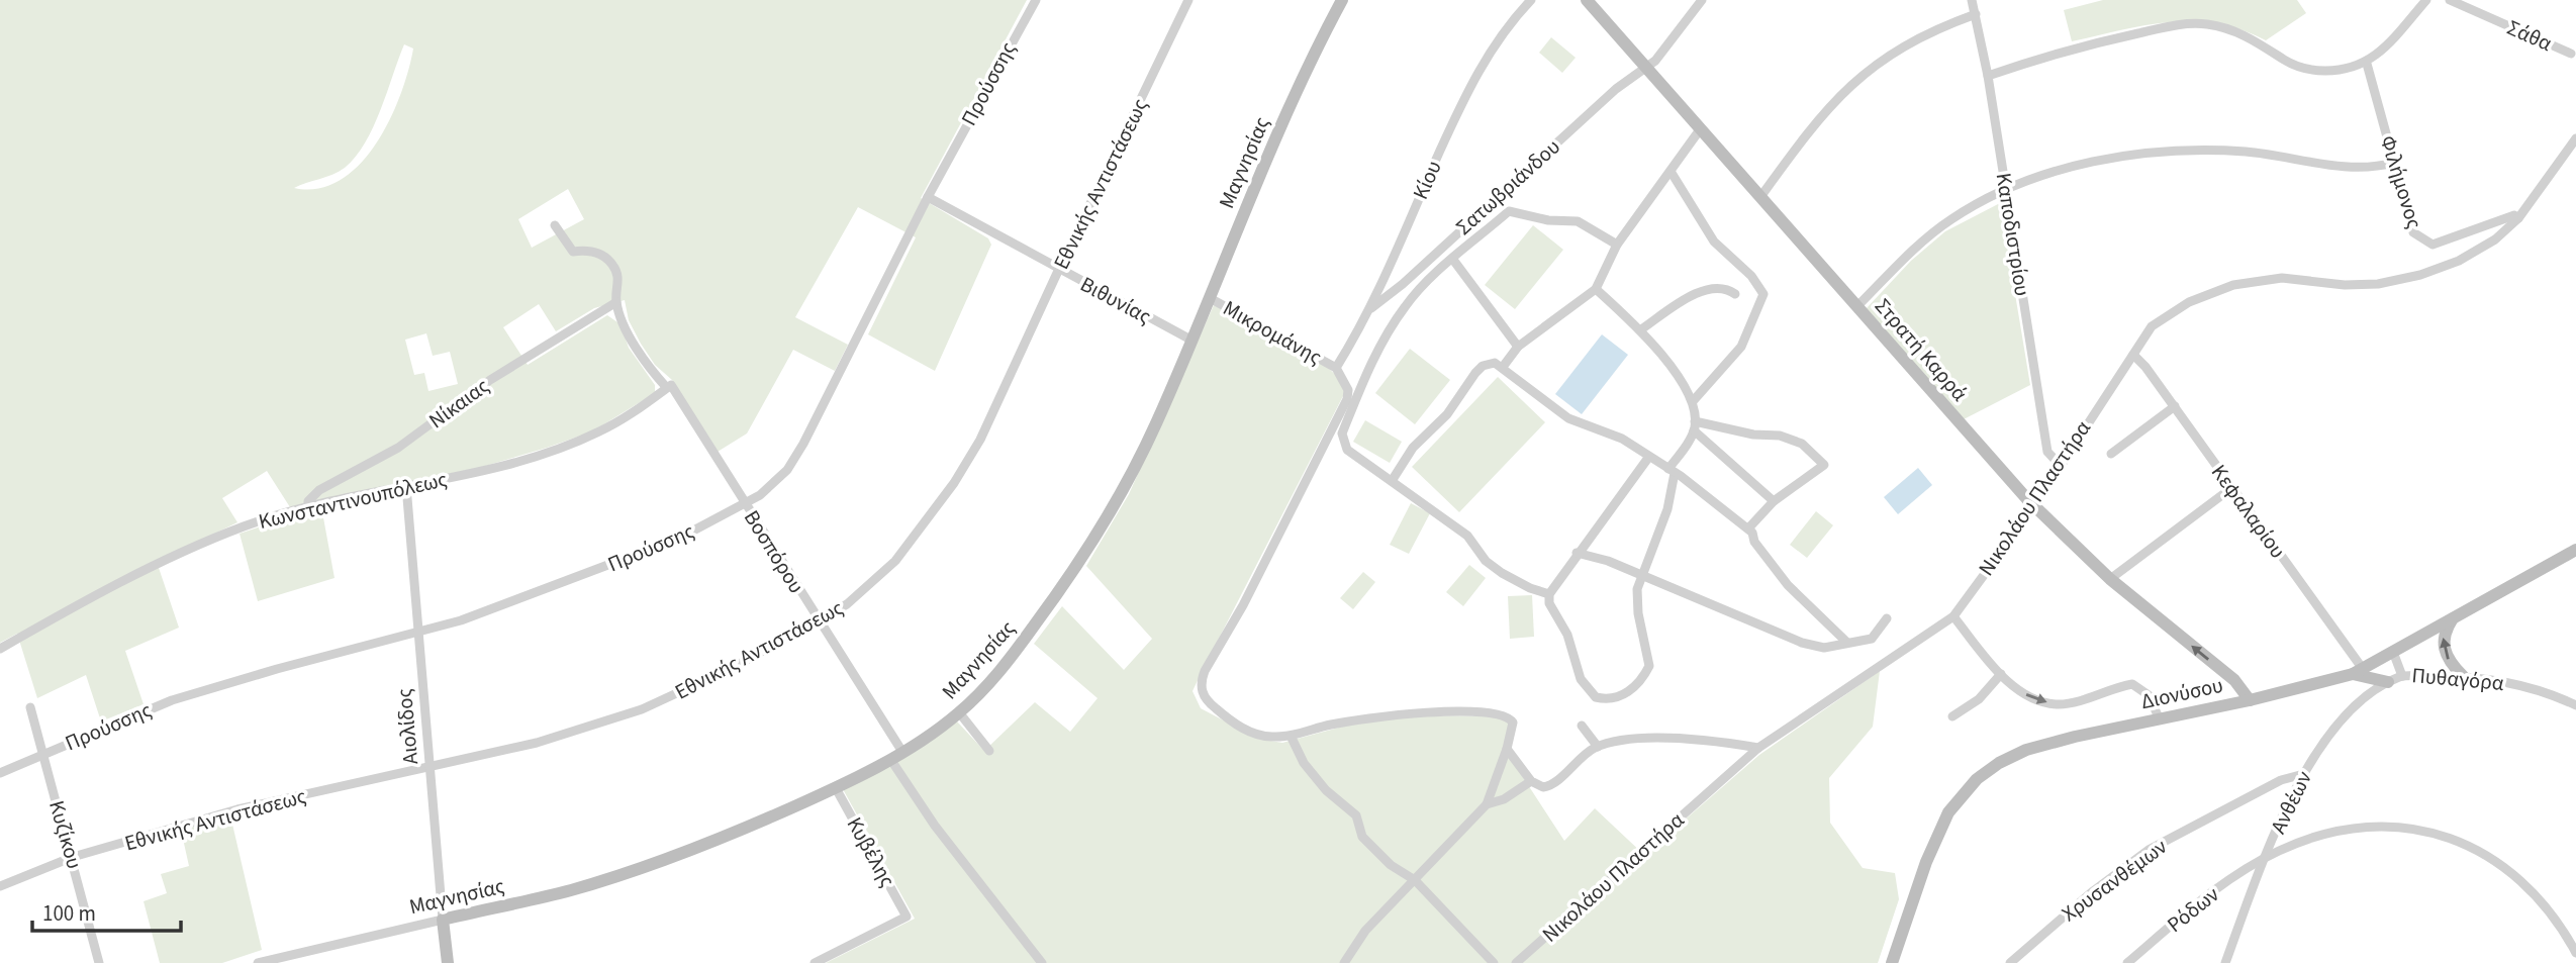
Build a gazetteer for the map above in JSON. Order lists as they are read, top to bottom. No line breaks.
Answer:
{"streets":{"street":["Σάθα","Προύσσης","Μαγνησίας","Κίου","Φιλήμονος","Εθνικής Αντιστάσεως","Σατωβριάνδου","Καποδιστρίου","Βιθυνίας","Μικρομάνης","Στρατή Καρρά","Νίκαιας","Νικολάου Πλαστήρα","Κωνσταντινουπόλεως","Κεφαλαρίου","Βοσπόρου","Πυθαγόρα","Διονύσου","Αιολίδος","Ανθέων","Κυζίκου","Κυβέλης","Χρυσανθέμων","Ρόδων"]},"crossings":[["Προύσσης","Βιθυνίας"],["Προύσσης","Βοσπόρου"],["Προύσσης","Αιολίδος"],["Προύσσης","Κυζίκου"],["Μαγνησίας","Βιθυνίας"],["Μαγνησίας","Μικρομάνης"],["Μαγνησίας","Βοσπόρου"],["Μαγνησίας","Αιολίδος"],["Μαγνησίας","Κυβέλης"],["Κίου","Σατωβριάνδου"],["Κίου","Μικρομάνης"],["Φιλήμονος","Νικολάου Πλαστήρα"],["Εθνικής Αντιστάσεως","Βιθυνίας"],["Εθνικής Αντιστάσεως","Βοσπόρου"],["Εθνικής Αντιστάσεως","Αιολίδος"],["Εθνικής Αντιστάσεως","Κυζίκου"],["Σατωβριάνδου","Στρατή Καρρά"],["Καποδιστρίου","Νικολάου Πλαστήρα"],["Στρατή Καρρά","Νικολάου Πλαστήρα"],["Στρατή Καρρά","Διονύσου"],["Νίκαιας","Κωνσταντινουπόλεως"],["Νίκαιας","Βοσπόρου"],["Νικολάου Πλαστήρα","Κεφαλαρίου"],["Κωνσταντινουπόλεως","Βοσπόρου"],["Κωνσταντινουπόλεως","Αιολίδος"],["Κεφαλαρίου","Διονύσου"],["Πυθαγόρα","Διονύσου"],["Πυθαγόρα","Ανθέων"],["Ανθέων","Χρυσανθέμων"],["Ανθέων","Ρόδων"]],"scale_bar":"100 m"}
